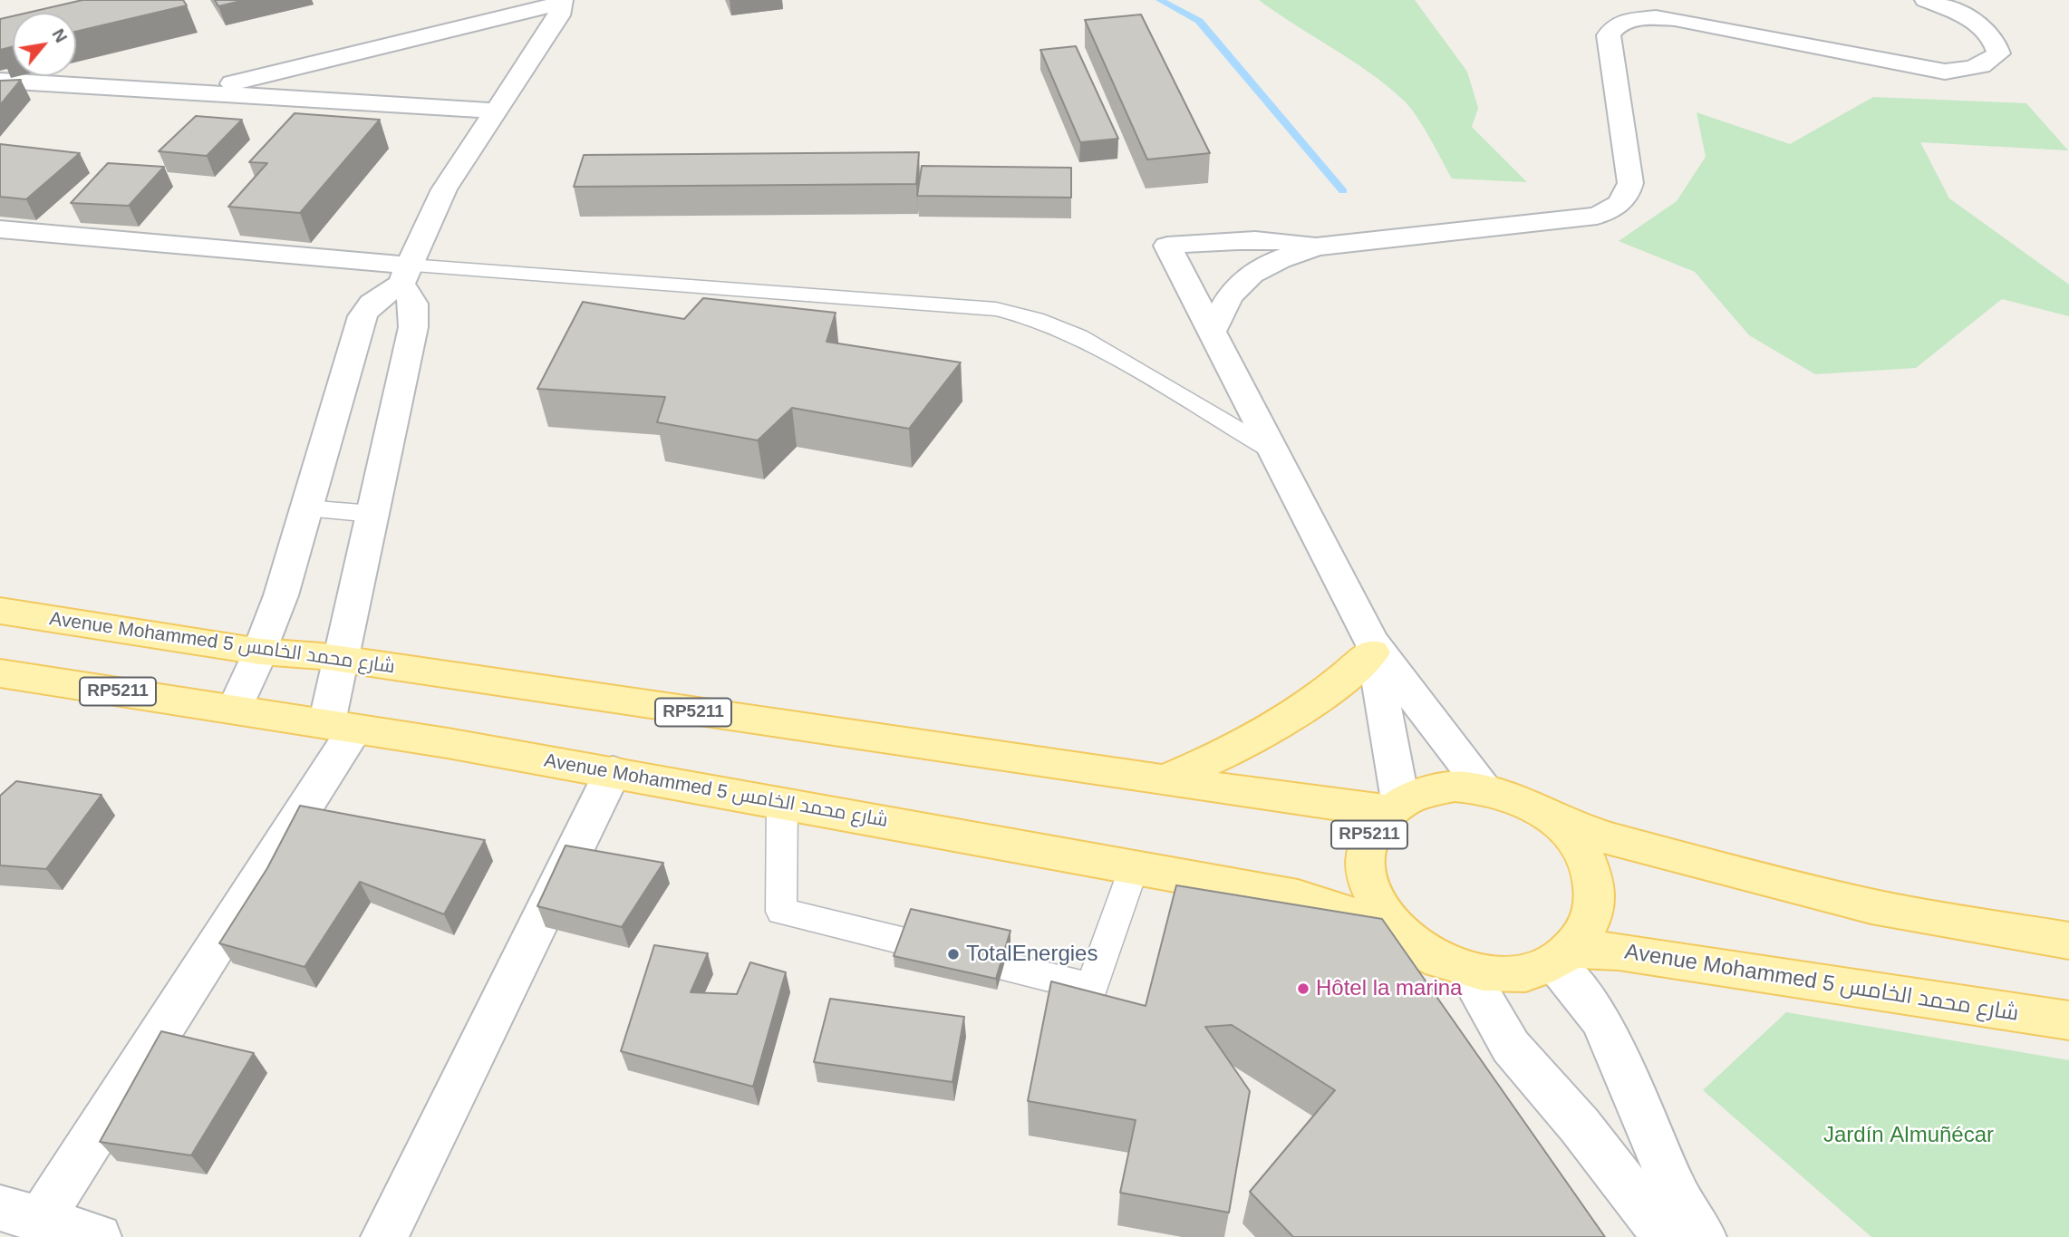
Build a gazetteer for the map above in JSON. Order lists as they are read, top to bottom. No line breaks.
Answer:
{"streets":{"main road":["Avenue Mohammed 5 شارع محمد الخامس","RP5211"]},"crossings":[["Avenue Mohammed 5 شارع محمد الخامس","RP5211"]],"parks":["Jardín Almuñécar"],"places":["TotalEnergies","Hôtel la marina"],"north":"top right"}
